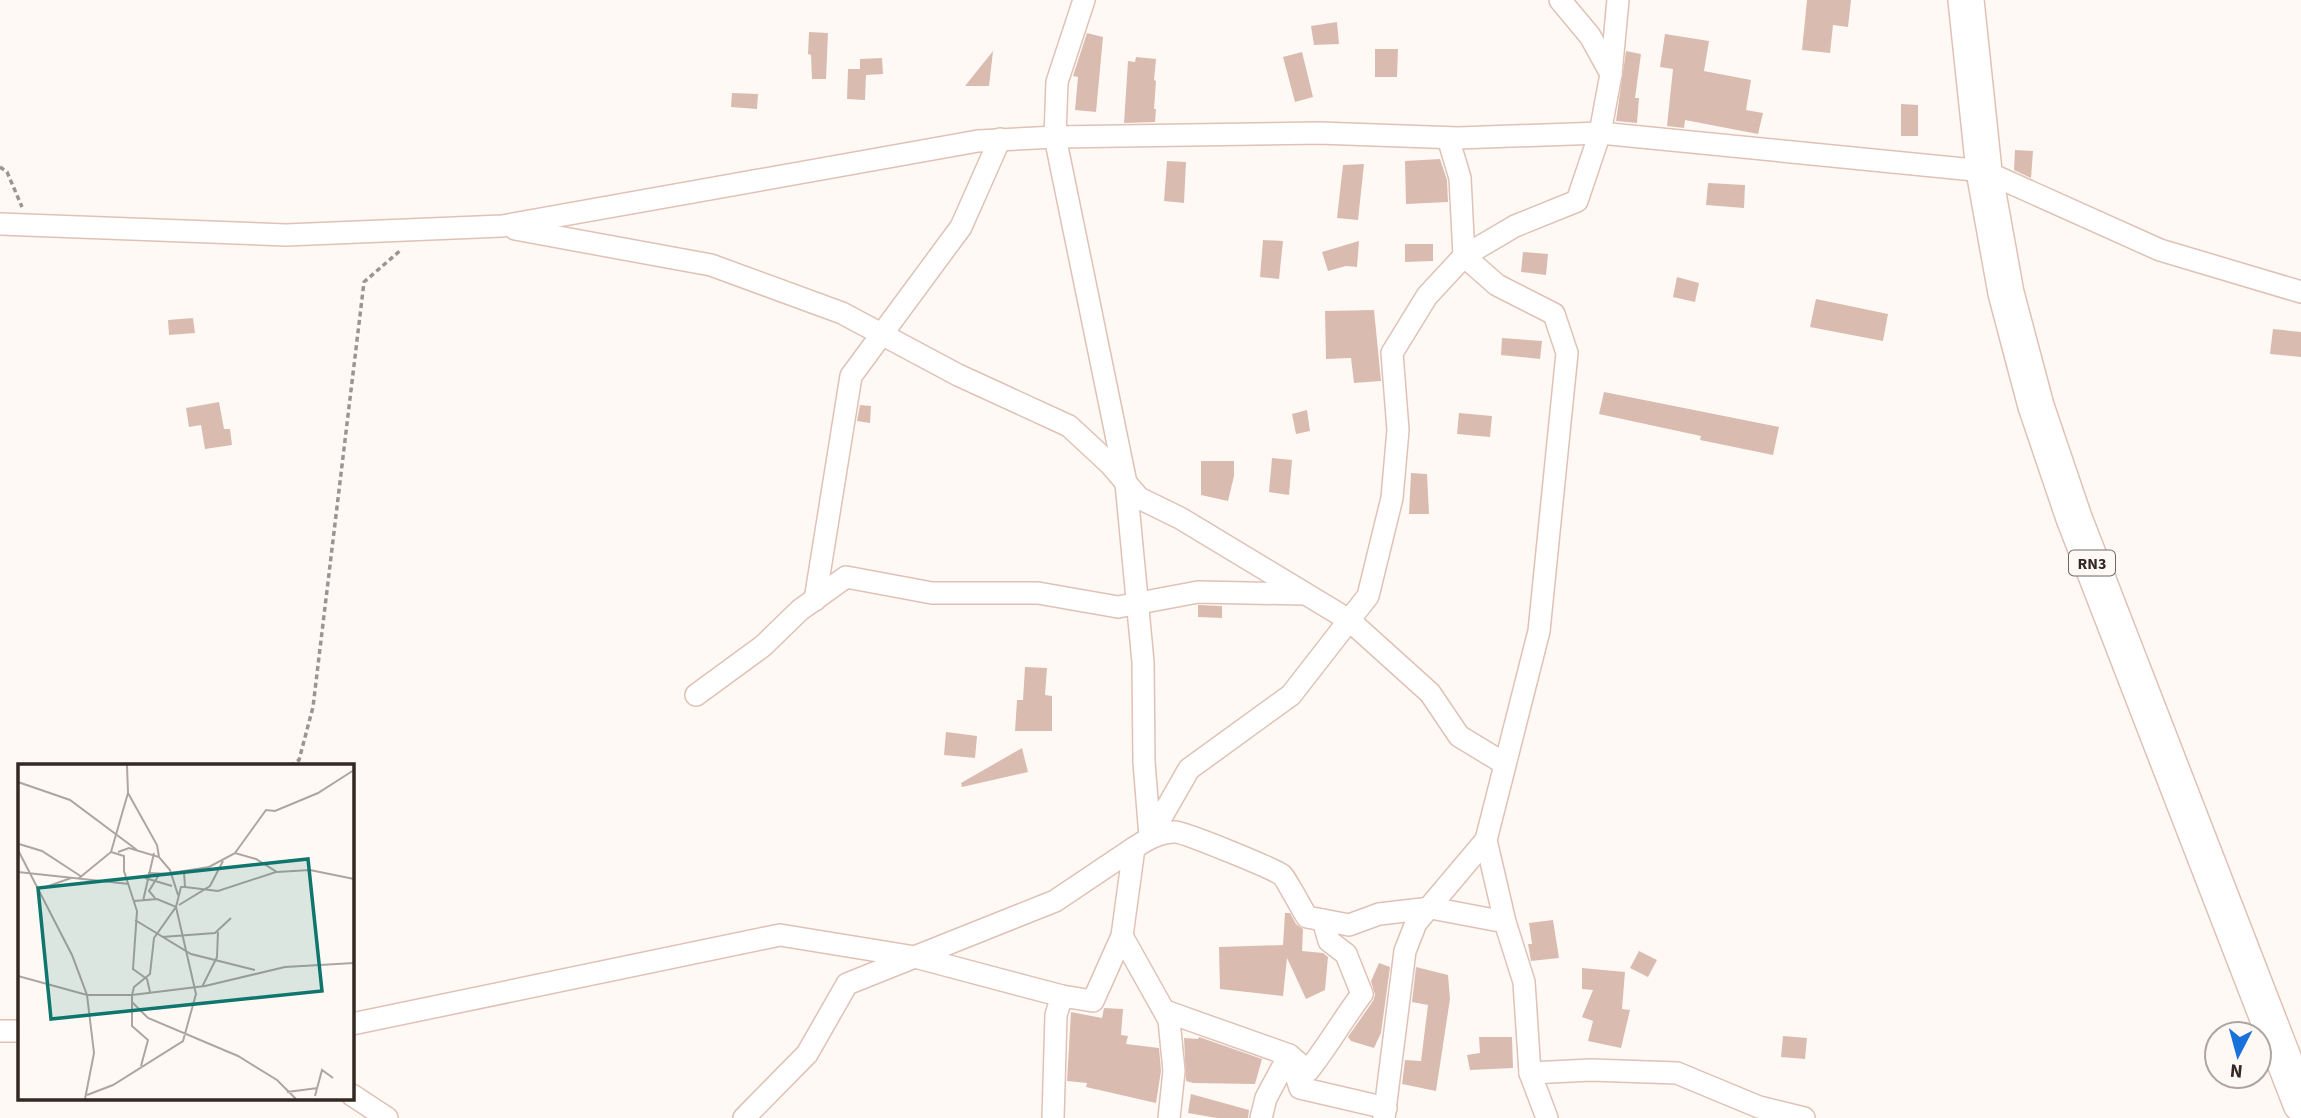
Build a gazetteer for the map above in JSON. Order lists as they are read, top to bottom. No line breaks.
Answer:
{"streets":{"highway":["RN3"]},"north":"bottom"}
